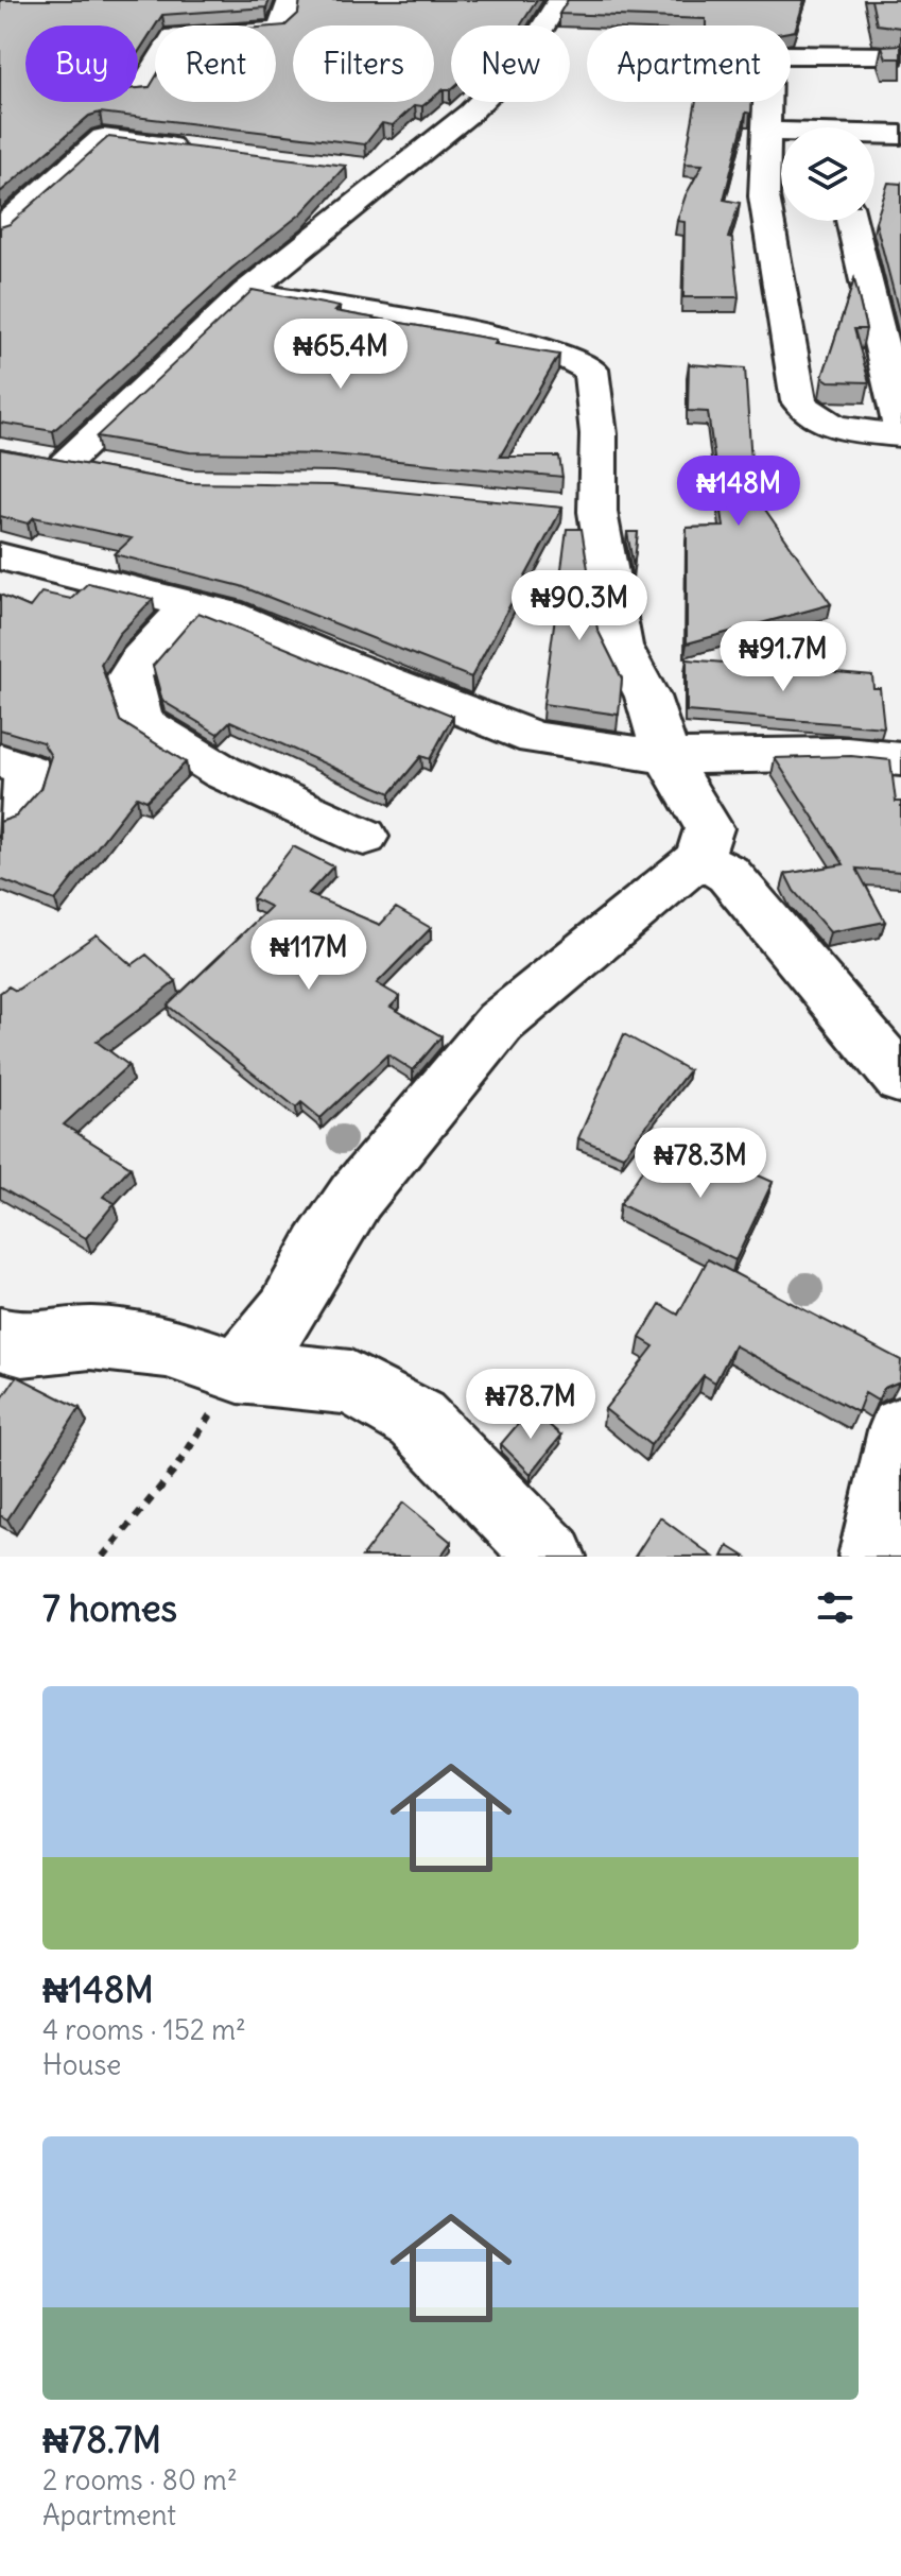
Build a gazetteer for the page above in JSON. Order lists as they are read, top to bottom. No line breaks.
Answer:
{"page":{"chip":["Buy","Rent","Filters","New","Apartment"],"price":["₦65.4M","₦148M","₦90.3M","₦91.7M","₦117M","₦78.3M","₦78.7M"],"heading":"7 homes","list":[{"name":"₦148M","note":"4 rooms · 152 m² · House"},{"name":"₦78.7M","note":"2 rooms · 80 m² · Apartment"}]}}
